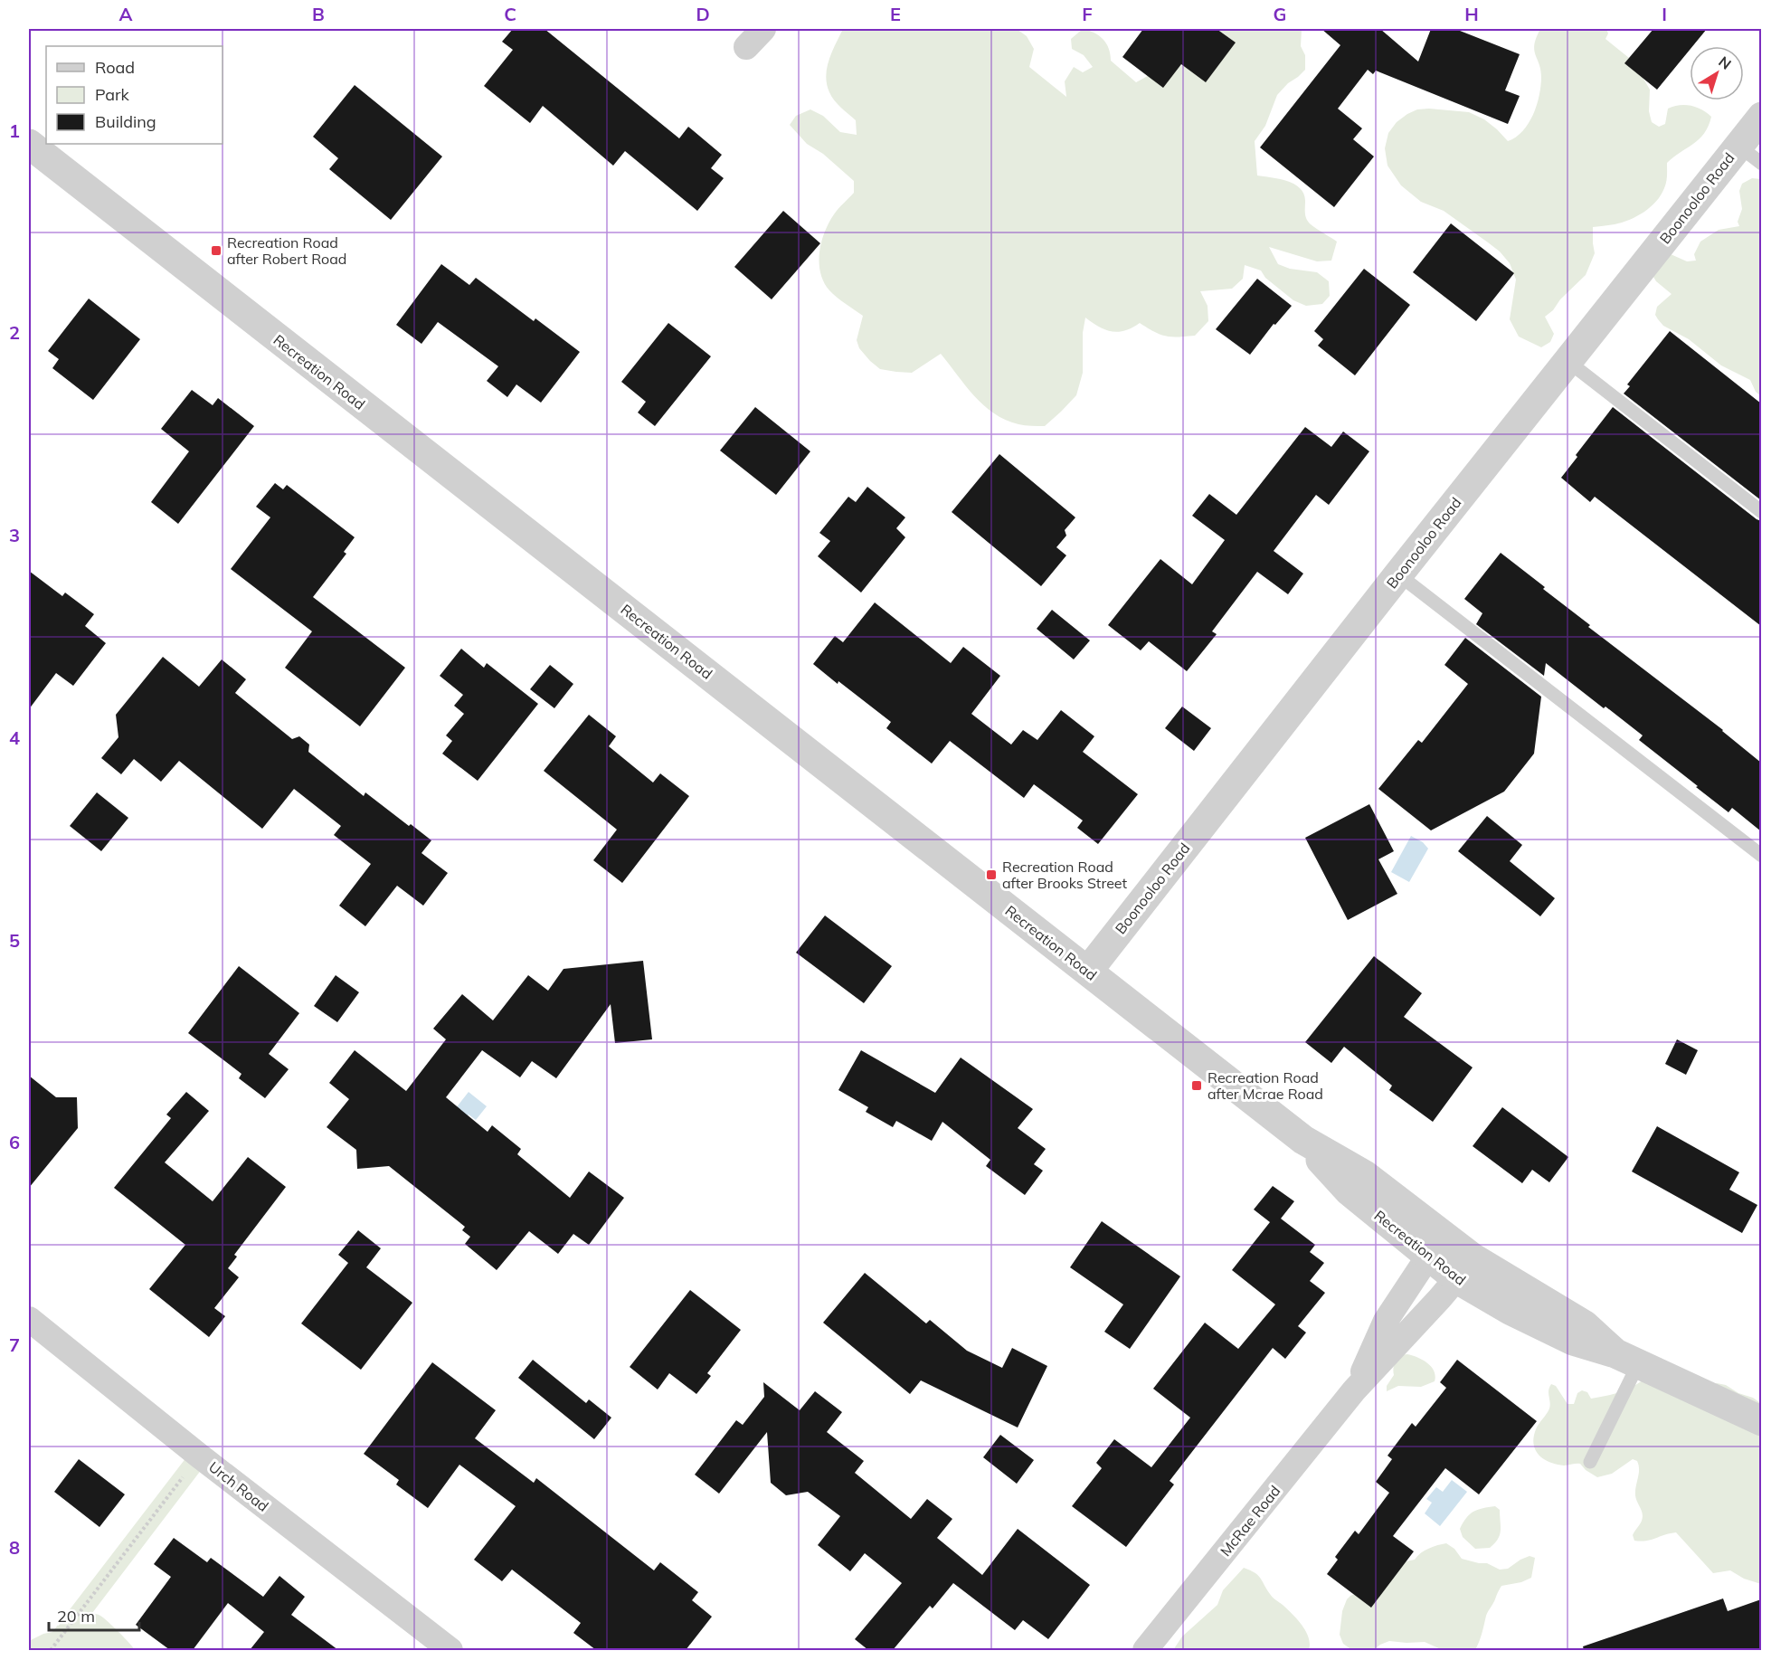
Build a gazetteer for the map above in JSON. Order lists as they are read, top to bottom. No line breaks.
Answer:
{"streets":{"street":["Boonooloo Road","Recreation Road","Urch Road","McRae Road"]},"crossings":[["Boonooloo Road","Recreation Road"],["Recreation Road","McRae Road"]],"places":{"transit":["Recreation Road after Robert Road","Recreation Road after Brooks Street","Recreation Road after Mcrae Road"]},"legend":["Road","Park","Building"],"scale_bar":"20 m","north":"top right","grid":{"columns":["A","B","C","D","E","F","G","H","I"],"rows":["1","2","3","4","5","6","7","8"]}}
